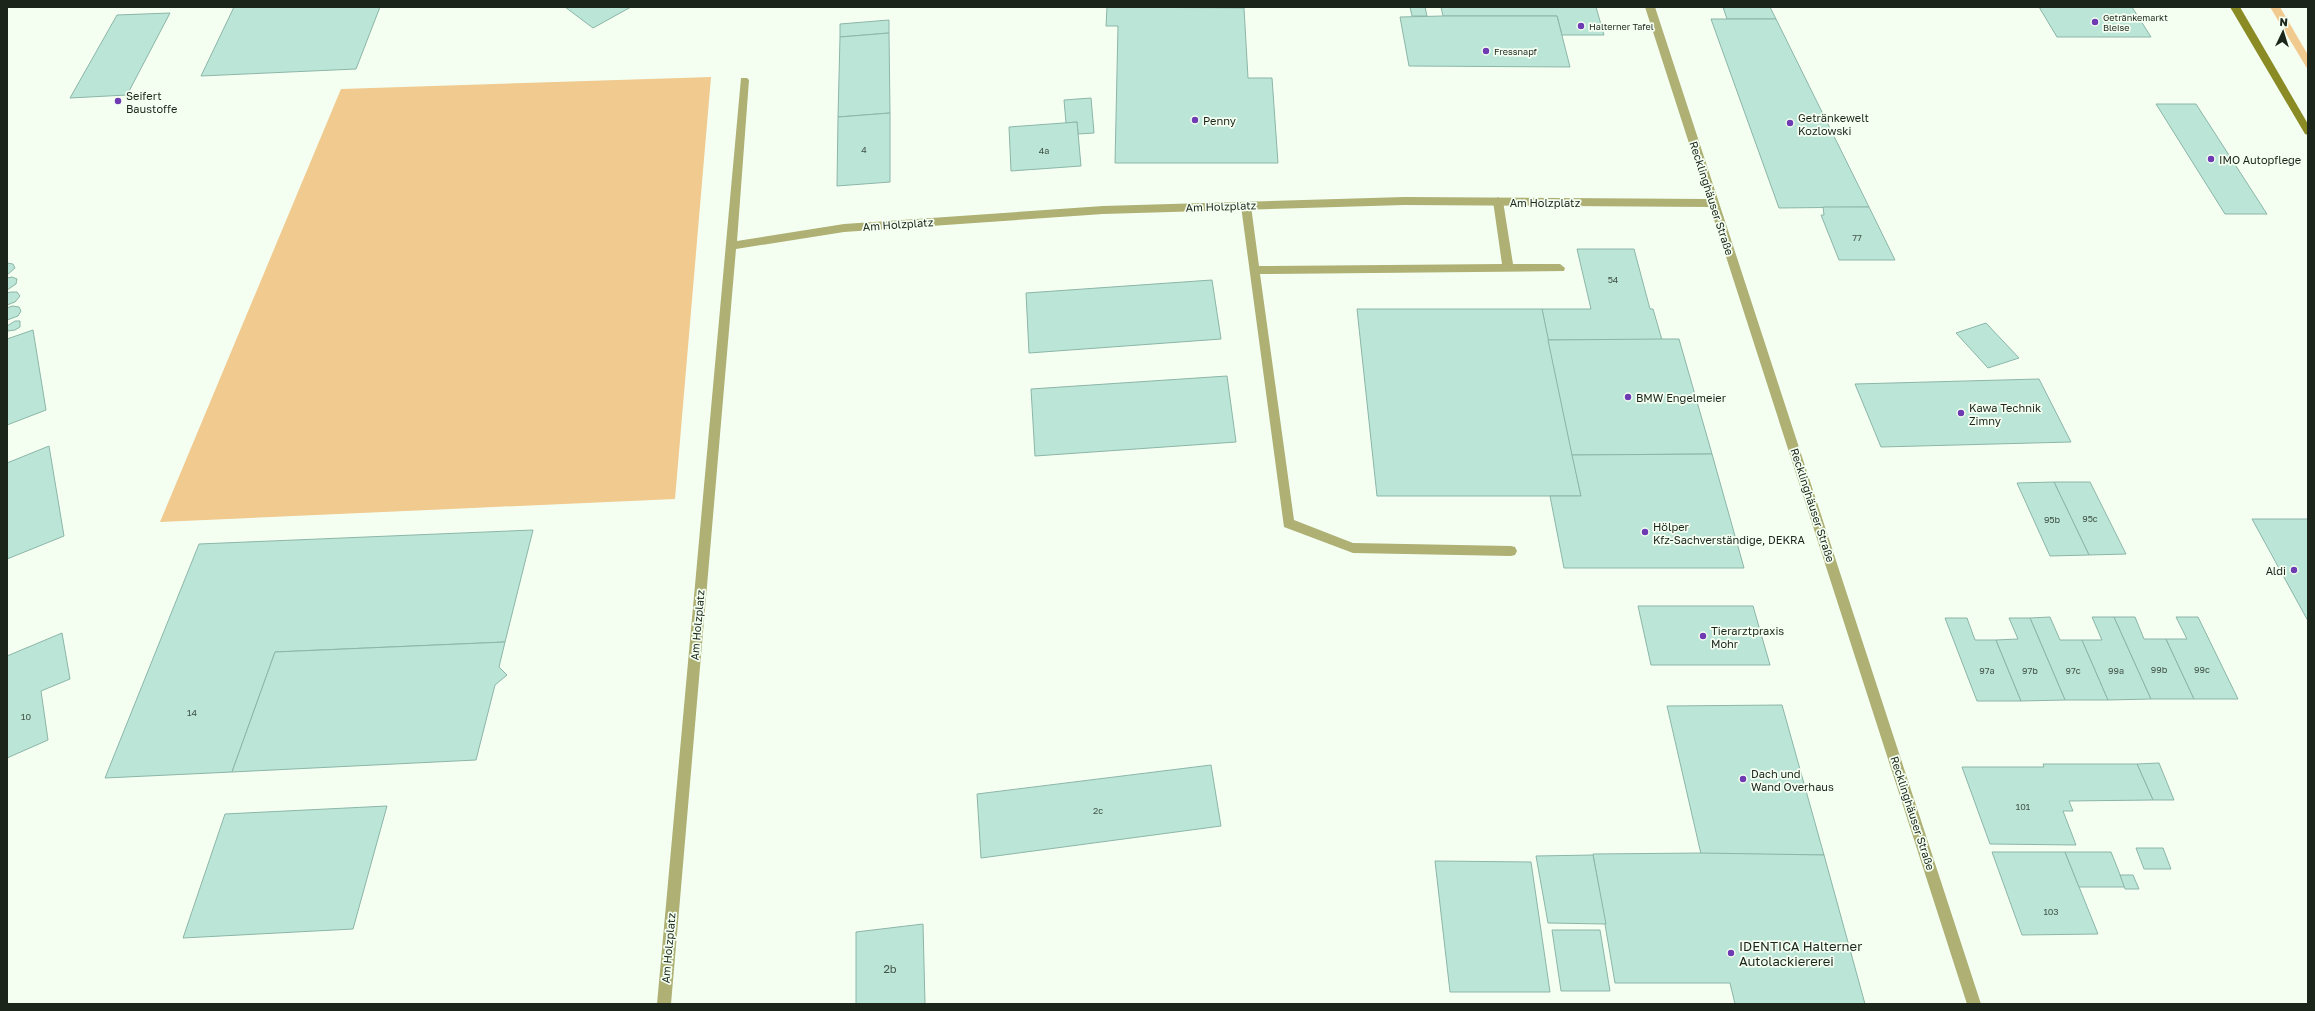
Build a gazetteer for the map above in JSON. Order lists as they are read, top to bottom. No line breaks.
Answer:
{"streets":{"street":["Recklinghäuser Straße","Am Holzplatz"]},"crossings":[["Recklinghäuser Straße","Am Holzplatz"]],"places":["Getränkemarkt Bleise","Halterner Tafel","Fressnapf","Seifert Baustoffe","Penny","Getränkewelt Kozlowski","IMO Autopflege","BMW Engelmeier","Kawa Technik Zimny","Hölper Kfz-Sachverständige, DEKRA","Aldi","Tierarztpraxis Mohr","Dach und Wand Overhaus","IDENTICA Halterner Autolackiererei"],"house_numbers":["4","4a","77","54","95c","95b","99b","99c","97a","97b","97c","99a","14","10","101","2c","103","2b"],"north":"top"}
